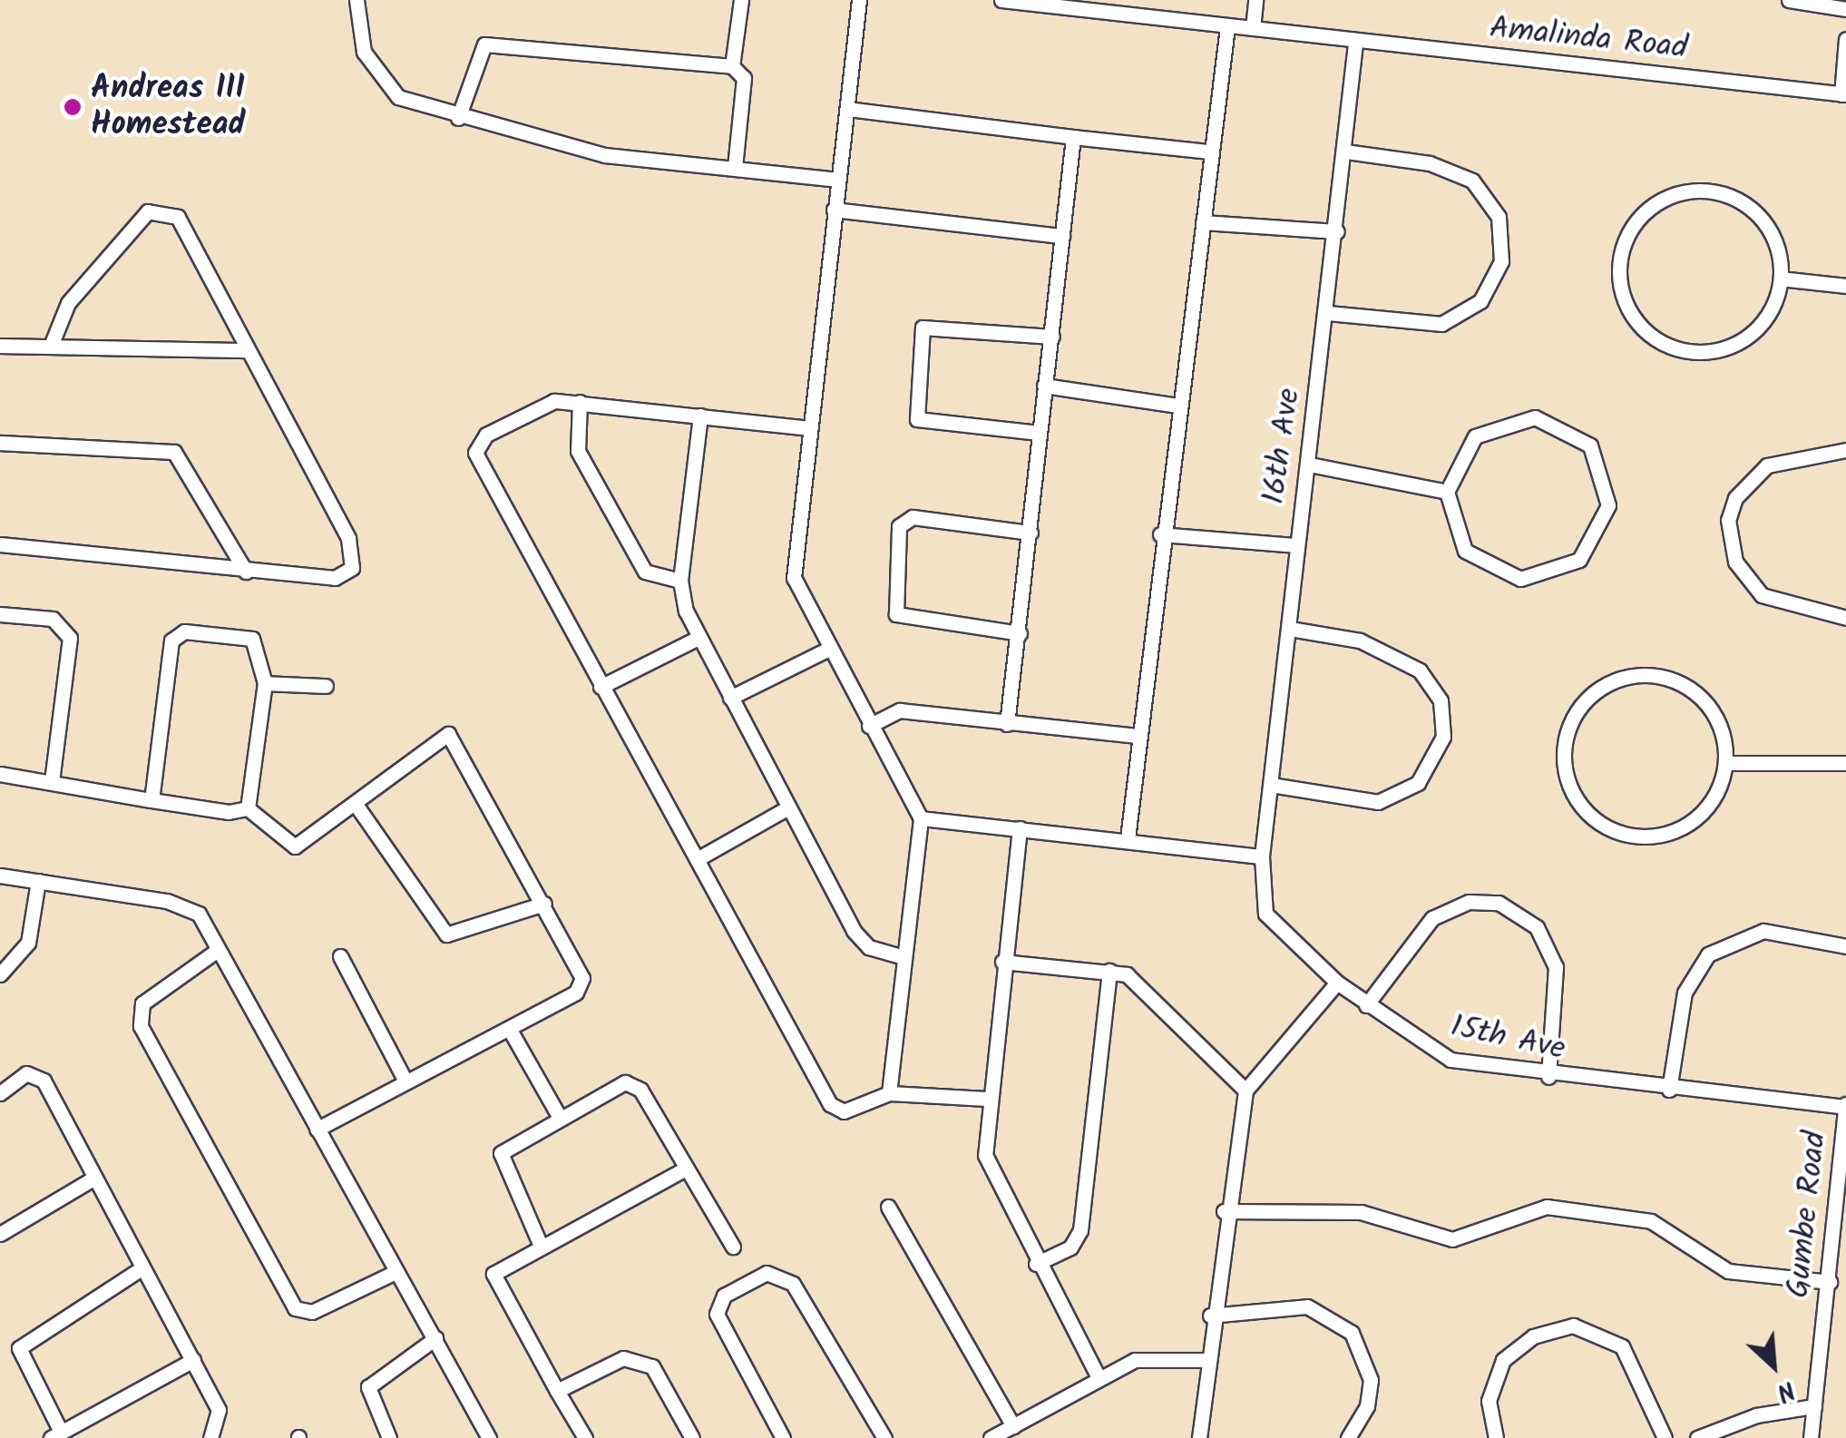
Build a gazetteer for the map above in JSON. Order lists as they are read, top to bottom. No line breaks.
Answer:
{"streets":{"street":["Amalinda Road","16th Ave","15th Ave","Gumbe Road"]},"crossings":[["Amalinda Road","16th Ave"],["16th Ave","15th Ave"],["15th Ave","Gumbe Road"]],"places":["Andreas III Homestead"],"north":"bottom right"}
